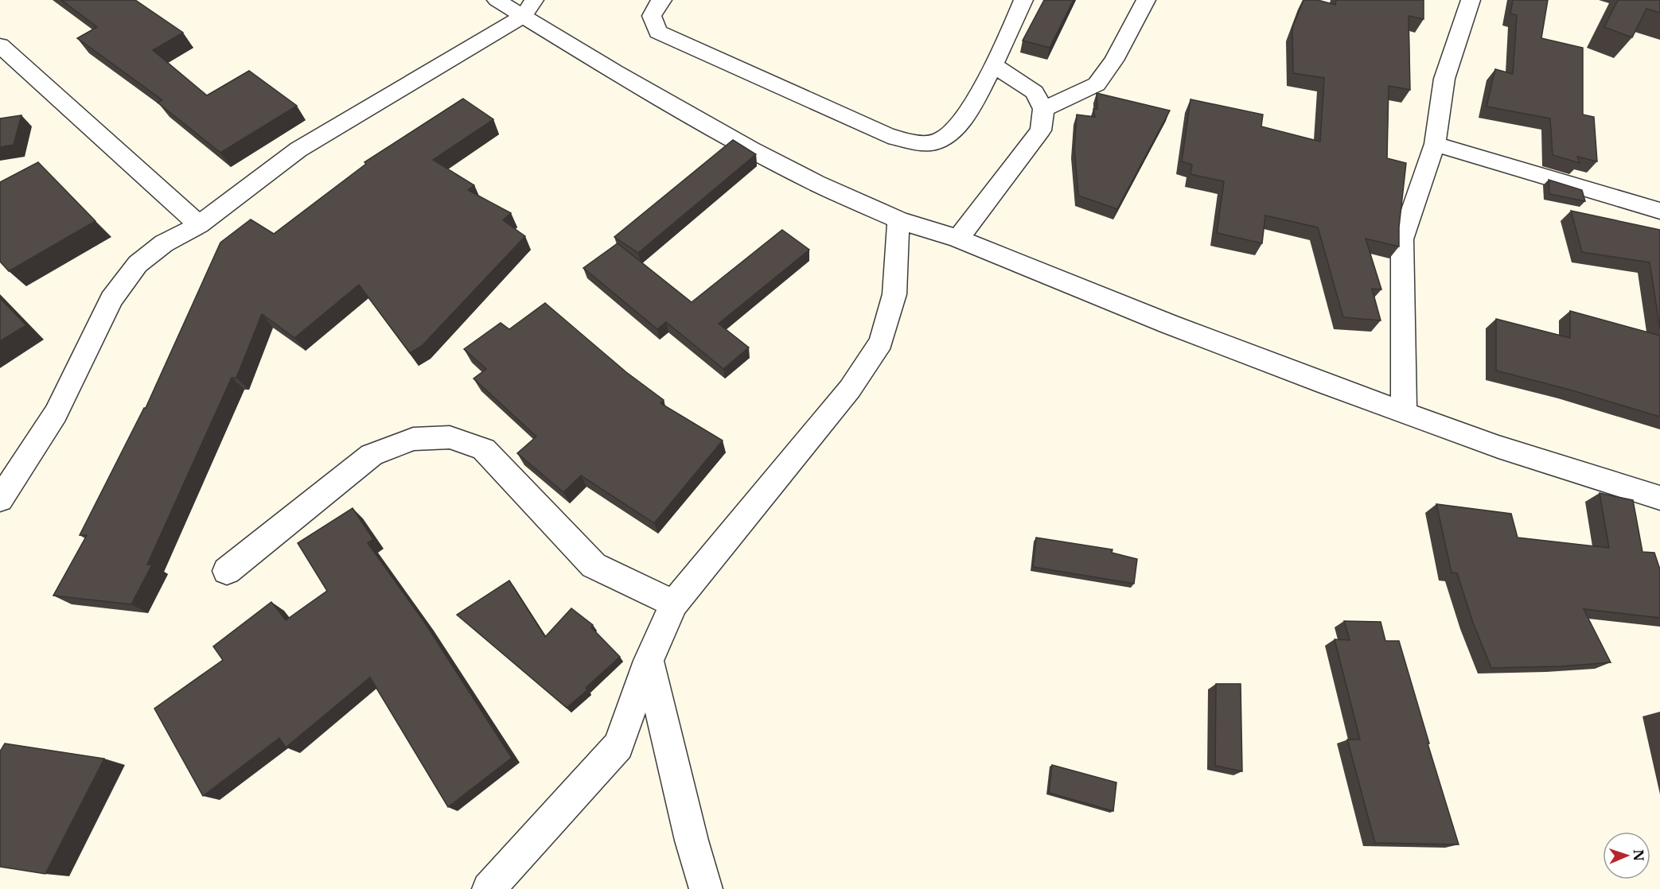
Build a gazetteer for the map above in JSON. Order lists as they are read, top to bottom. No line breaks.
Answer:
{"north":"right"}
